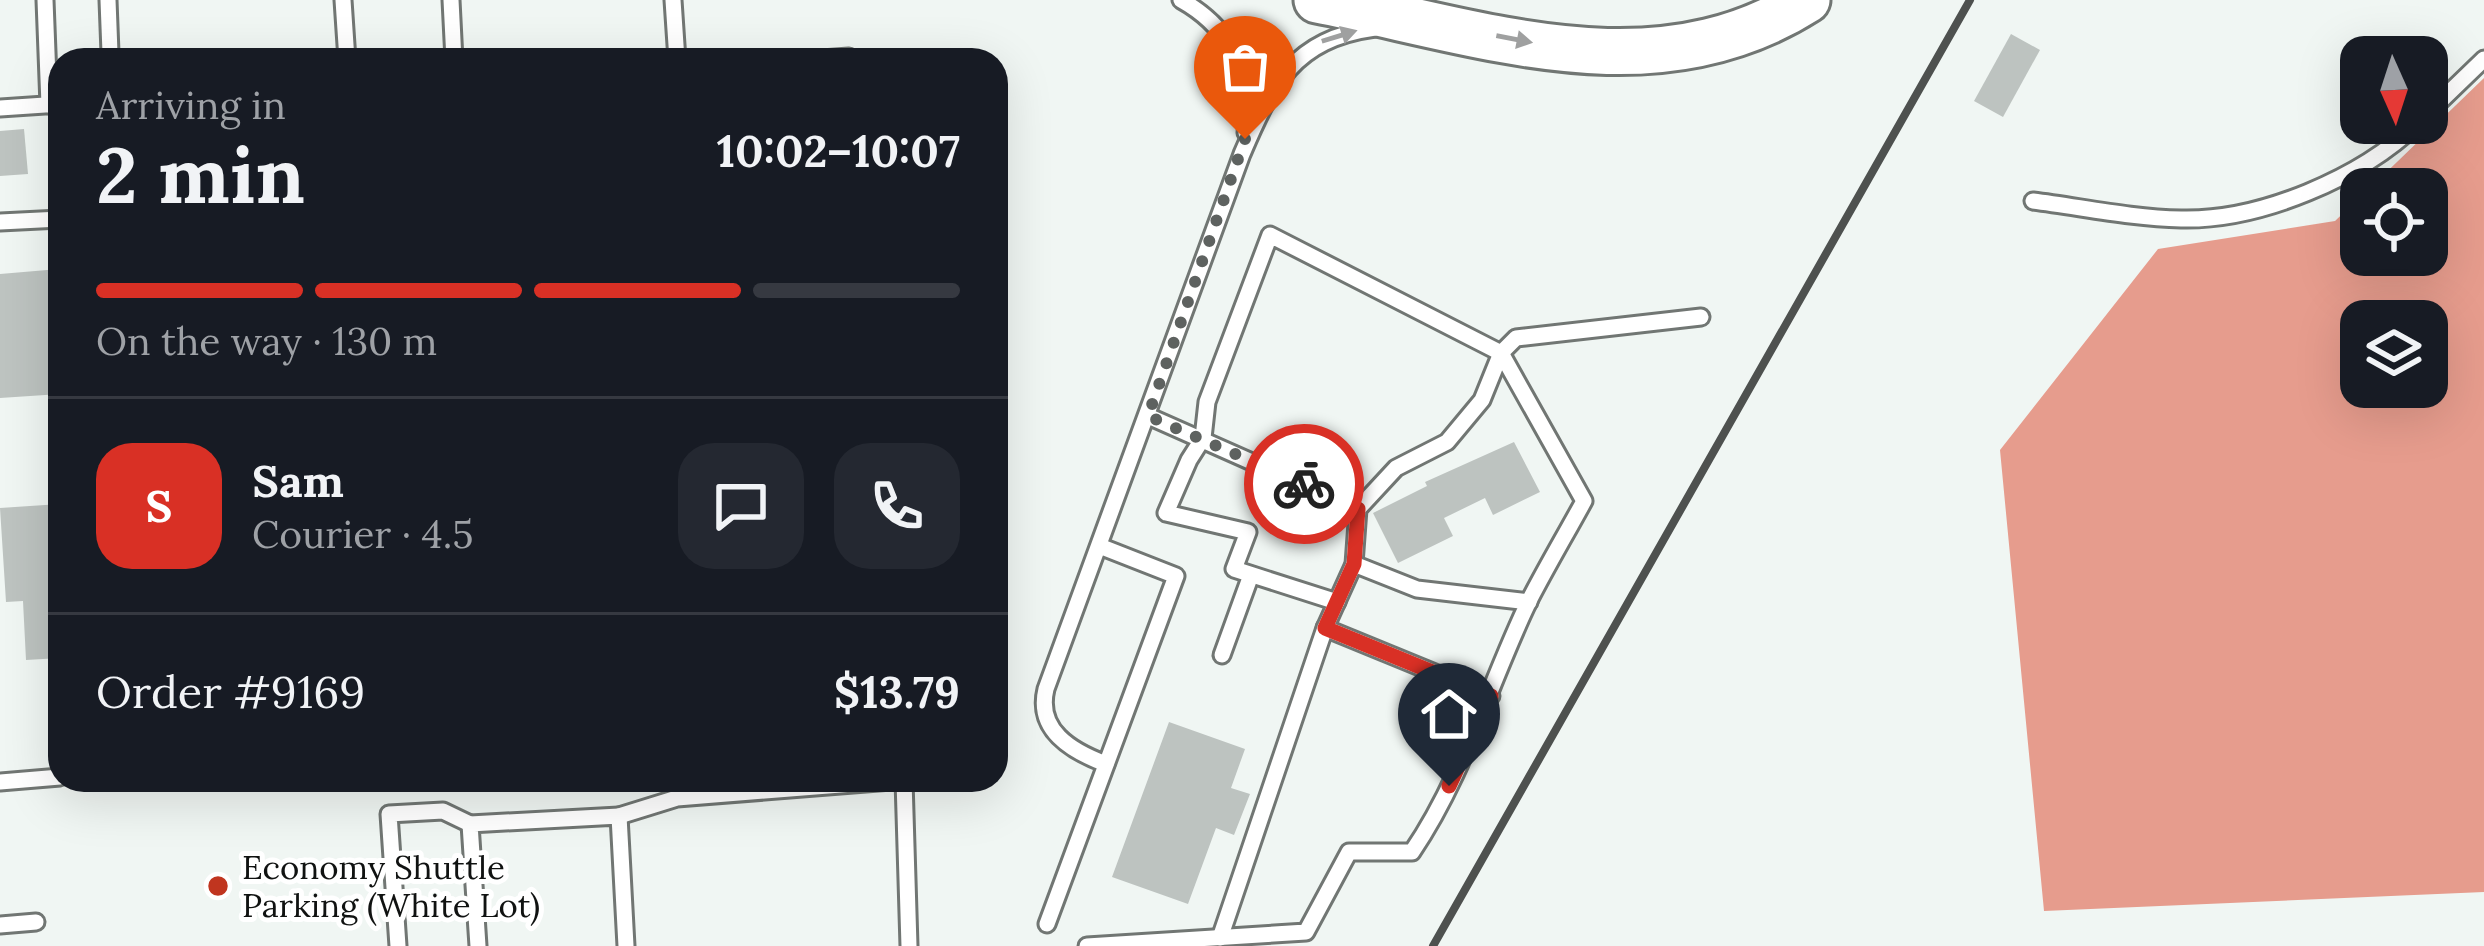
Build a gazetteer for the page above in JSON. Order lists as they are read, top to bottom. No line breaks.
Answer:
{"places":["Economy Shuttle Parking (White Lot)"],"north":"bottom","page":{"heading":["2 min","Arriving in","10:02–10:07"],"panel":["Sam","Courier · 4.5","Order #9169","$13.79"],"bar":"On the way · 130 m","round":"S"}}
